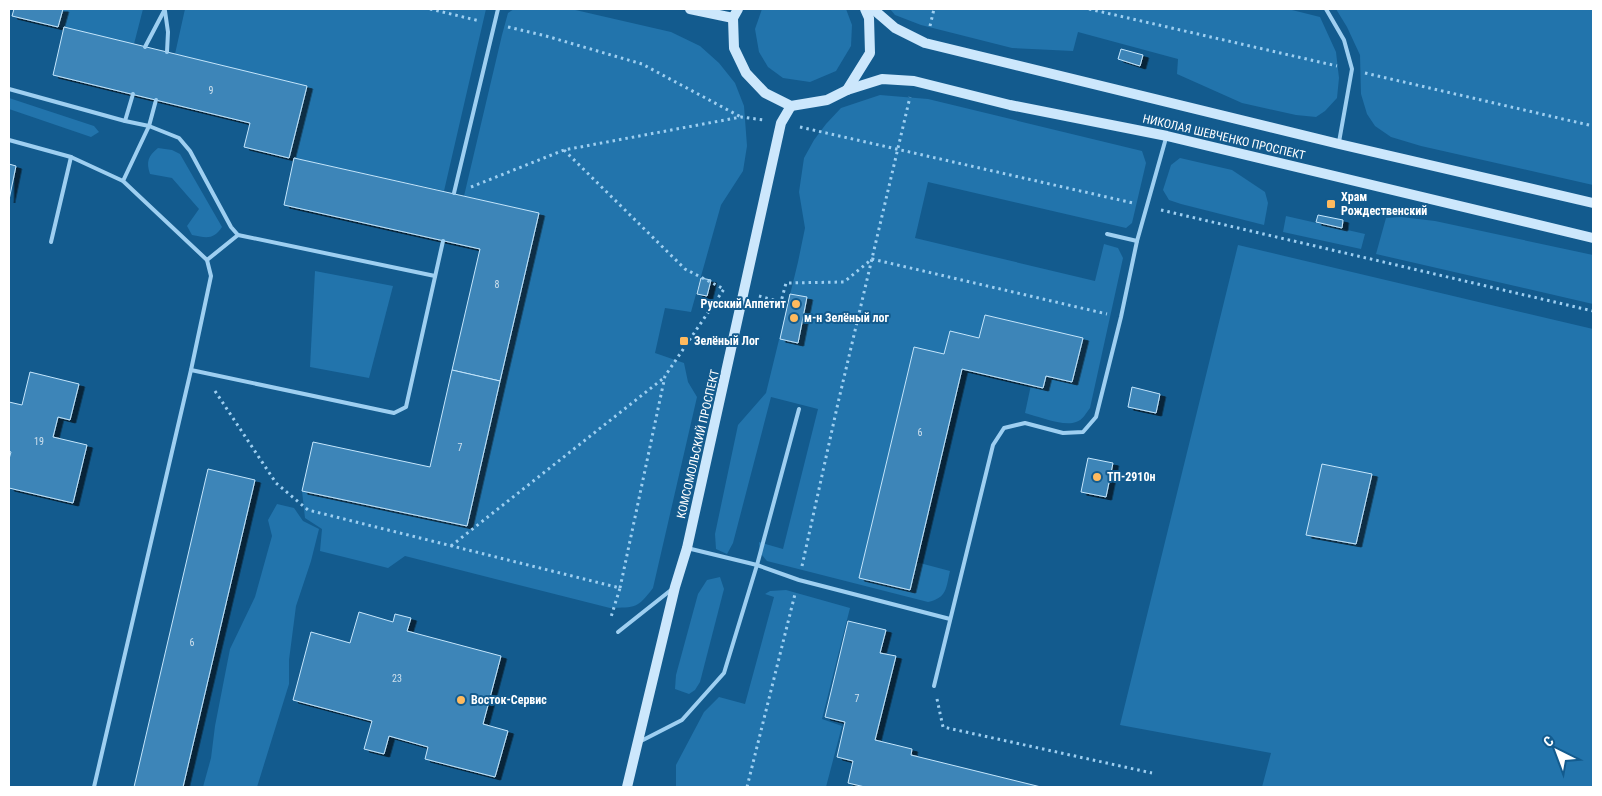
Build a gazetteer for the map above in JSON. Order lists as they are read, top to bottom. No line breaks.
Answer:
{"streets":{"main road":["НИКОЛАЯ ШЕВЧЕНКО ПРОСПЕКТ","КОМСОМОЛЬСКИЙ ПРОСПЕКТ"]},"crossings":[["НИКОЛАЯ ШЕВЧЕНКО ПРОСПЕКТ","КОМСОМОЛЬСКИЙ ПРОСПЕКТ"]],"places":{"transit":["Храм Рождественский","Зелёный Лог"],"other":["Русский Аппетит","м-н Зелёный лог","ТП-2910н","Восток-Сервис"]},"house_numbers":["9","8","6","19","7","6","23","7"],"north":"top left"}
